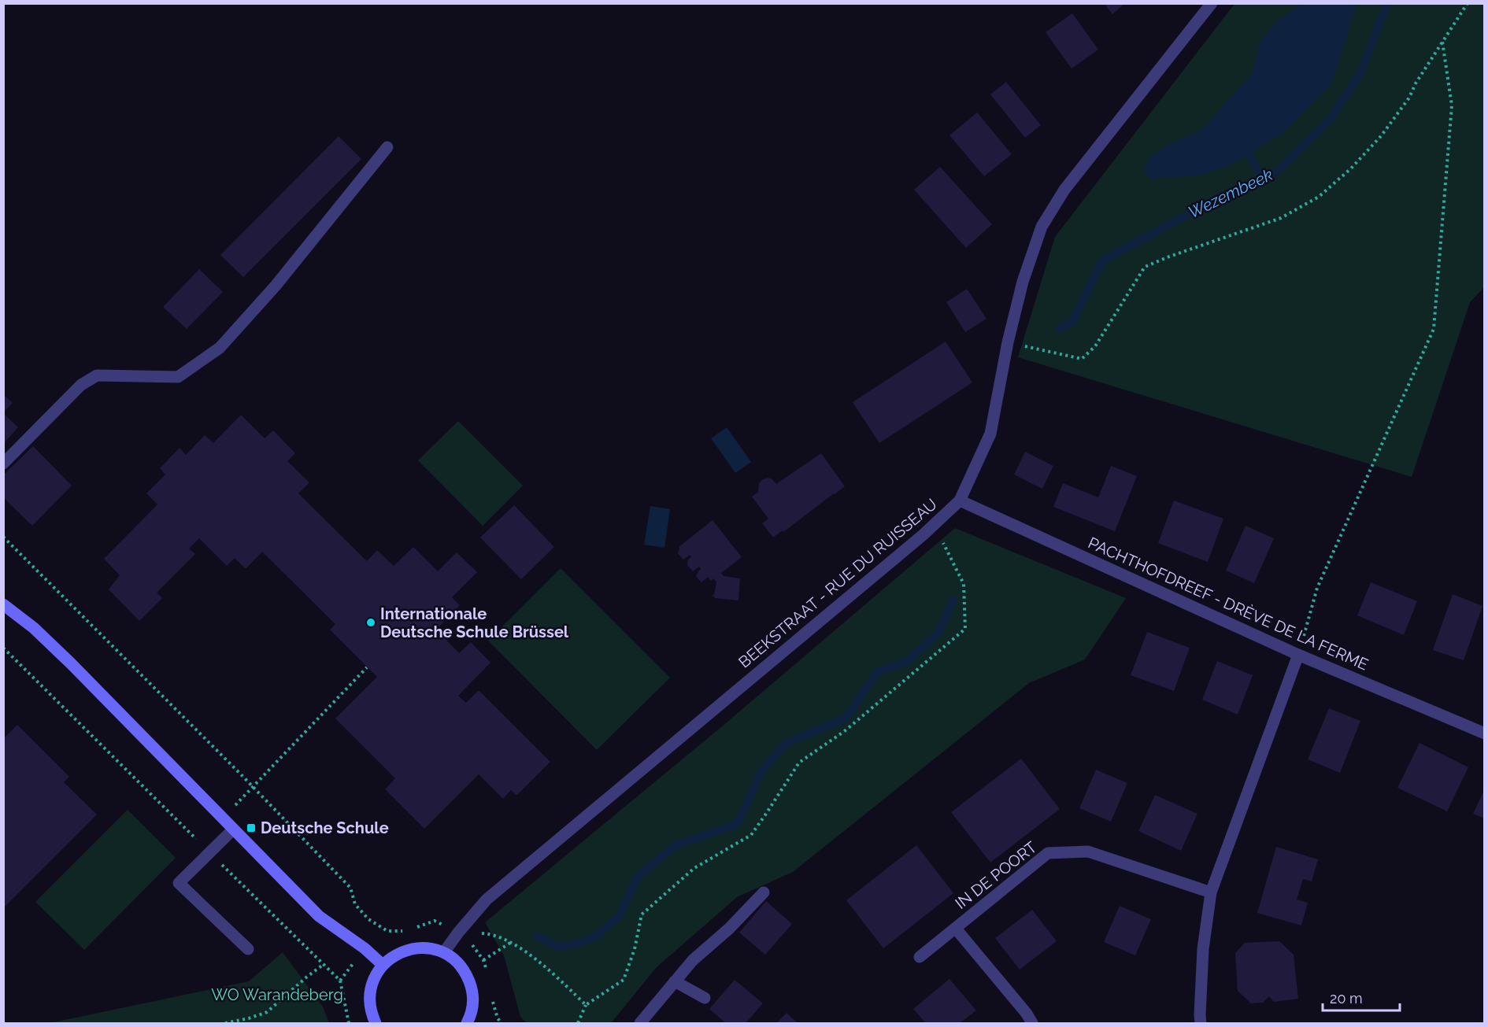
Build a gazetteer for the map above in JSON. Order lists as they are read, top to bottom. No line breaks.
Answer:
{"streets":{"street":["BEEKSTRAAT - RUE DU RUISSEAU","PACHTHOFDREEF - DRÈVE DE LA FERME","IN DE POORT"]},"crossings":[["BEEKSTRAAT - RUE DU RUISSEAU","PACHTHOFDREEF - DRÈVE DE LA FERME"]],"water":["Wezembeek"],"parks":["WO Warandeberg"],"places":{"other":["Internationale Deutsche Schule Brüssel"],"transit":["Deutsche Schule"]},"scale_bar":"20 m"}
